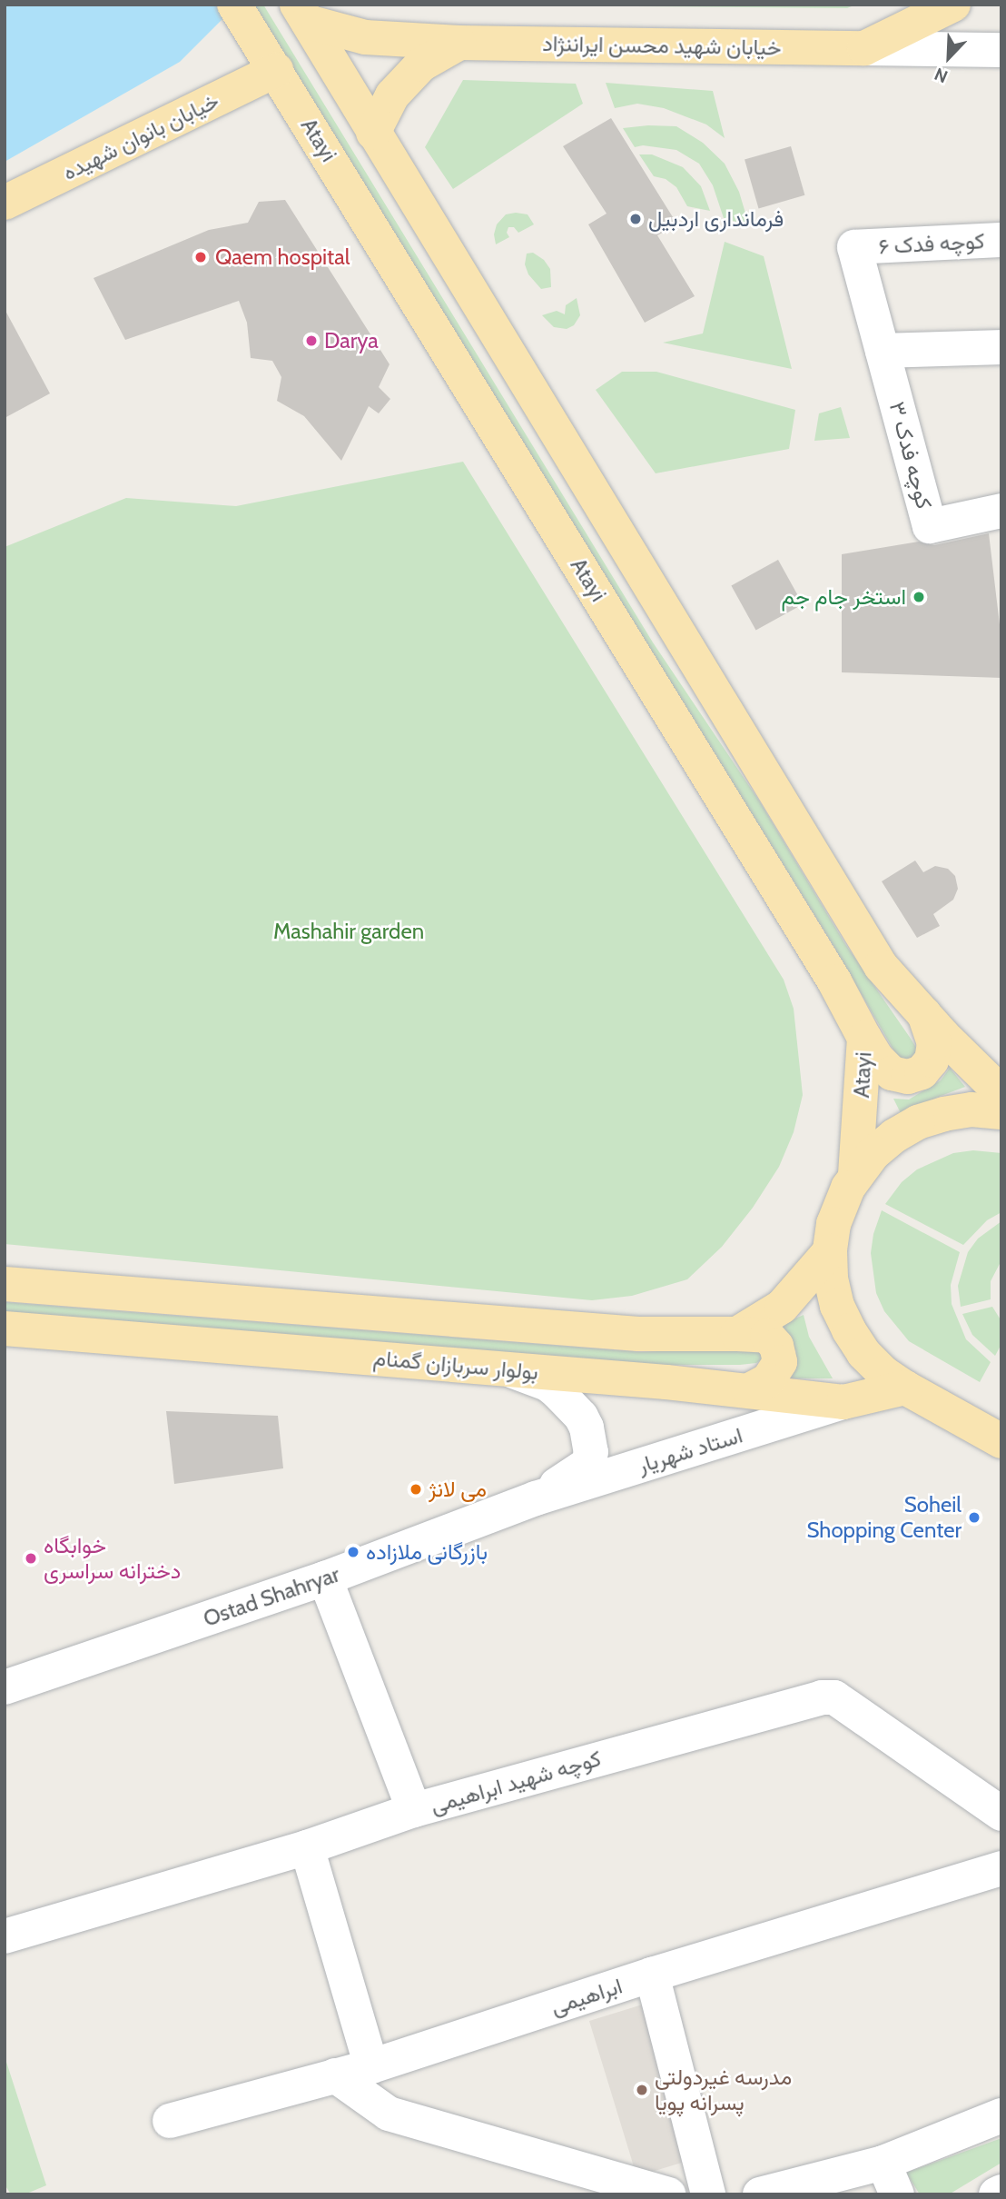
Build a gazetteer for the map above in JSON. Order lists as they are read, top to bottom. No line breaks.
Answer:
{"streets":{"main road":["خیابان شهید محسن ایراننژاد","خیابان بانوان شهیده","Atayi","بولوار سربازان گمنام"],"street":["کوچه فدک ۶","کوچه فدک ۳","استاد شهریار","Ostad Shahryar","کوچه شهید ابراهیمی","ابراهیمی"]},"crossings":[["خیابان بانوان شهیده","Atayi"],["کوچه فدک ۶","کوچه فدک ۳"],["بولوار سربازان گمنام","استاد شهریار"],["استاد شهریار","Ostad Shahryar"]],"parks":["Mashahir garden"],"places":["فرمانداری اردبیل","Qaem hospital","Darya","استخر جام جم","می لانژ","Soheil Shopping Center","بازرگانی ملازاده","خوابگاه دخترانه سراسری","مدرسه غیردولتی پسرانه پویا"],"north":"bottom left"}
